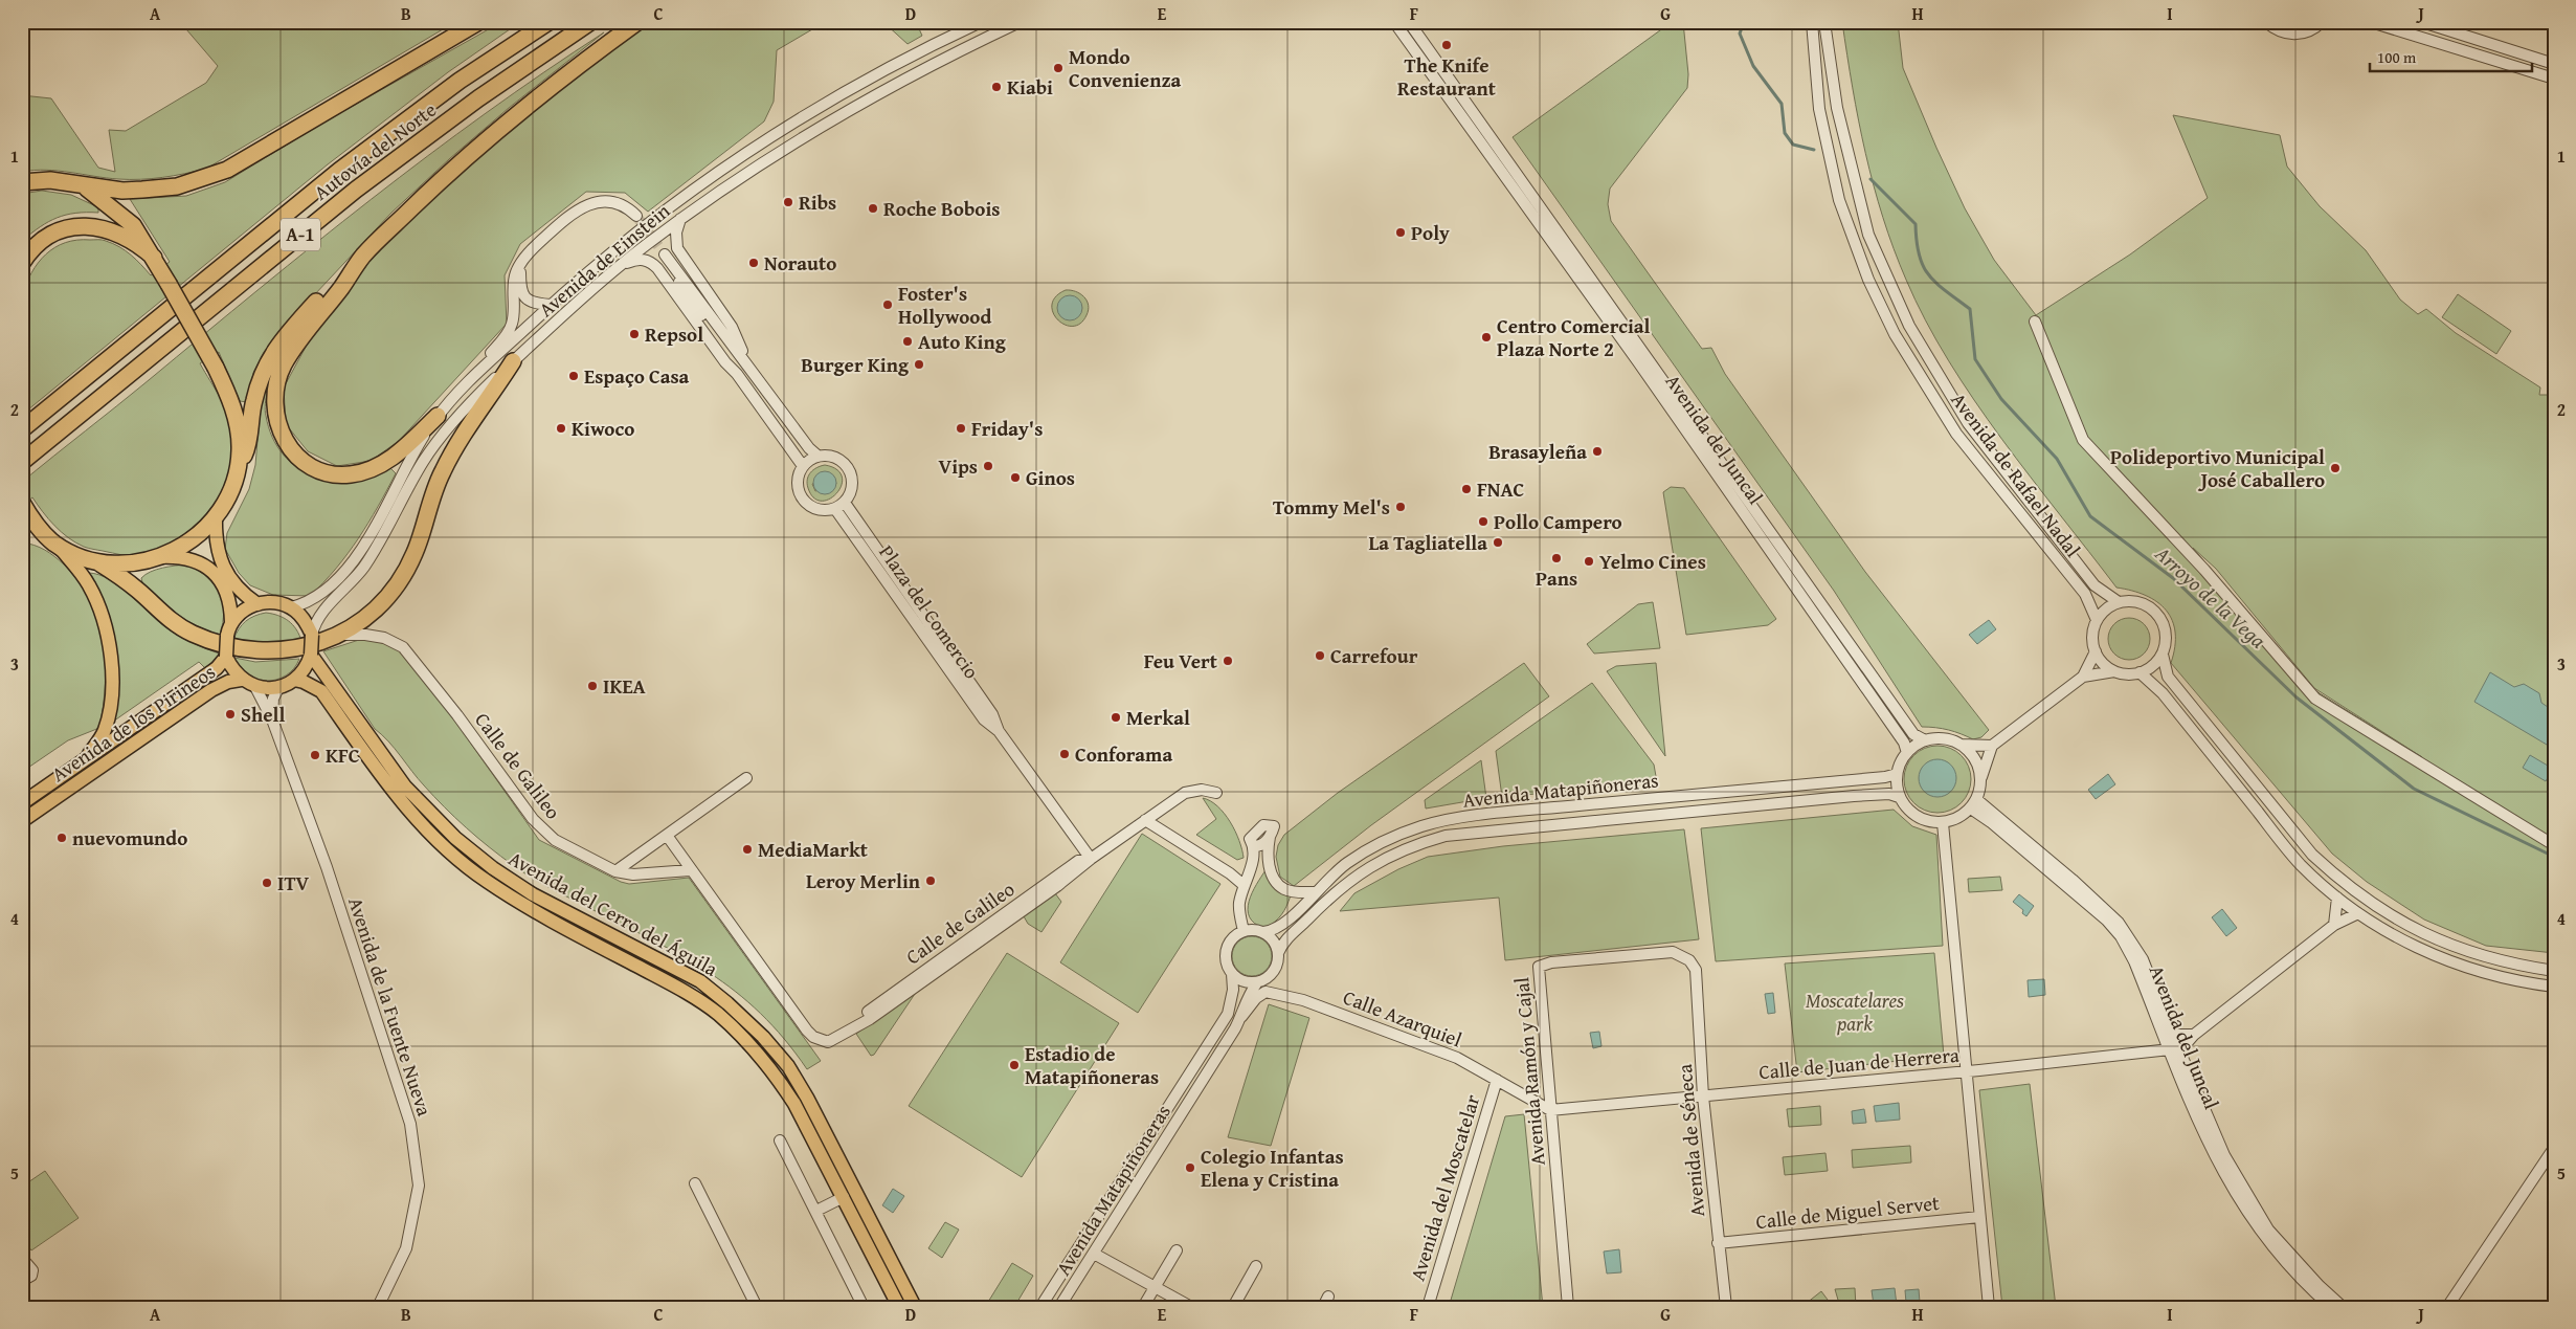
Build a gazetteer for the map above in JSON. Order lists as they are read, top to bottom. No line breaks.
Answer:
{"streets":{"highway":["Autovía del Norte","A-1"],"main road":["Avenida de los Pirineos","Avenida del Cerro del Águila"],"street":["Avenida de Einstein","Avenida del Juncal","Avenida de Rafael Nadal","Plaza del Comercio","Calle de Galileo","Avenida Matapiñoneras","Avenida de la Fuente Nueva","Calle Azarquiel","Calle de Juan de Herrera","Avenida Ramón y Cajal","Avenida de Séneca","Avenida del Moscatelar","Calle de Miguel Servet"]},"crossings":[["Avenida de Einstein","Avenida de los Pirineos"],["Avenida de Einstein","Avenida del Cerro del Águila"],["Avenida de Einstein","Avenida de la Fuente Nueva"],["Avenida del Juncal","Avenida Matapiñoneras"],["Avenida del Juncal","Calle de Juan de Herrera"],["Plaza del Comercio","Calle de Galileo"],["Avenida de los Pirineos","Avenida del Cerro del Águila"],["Avenida de los Pirineos","Avenida de la Fuente Nueva"],["Avenida Matapiñoneras","Calle Azarquiel"],["Avenida del Cerro del Águila","Avenida de la Fuente Nueva"],["Calle Azarquiel","Calle de Juan de Herrera"],["Calle Azarquiel","Avenida Ramón y Cajal"],["Calle Azarquiel","Avenida del Moscatelar"],["Calle de Juan de Herrera","Avenida Ramón y Cajal"],["Calle de Juan de Herrera","Avenida de Séneca"],["Avenida Ramón y Cajal","Avenida de Séneca"],["Avenida de Séneca","Calle de Miguel Servet"]],"water":["Arroyo de la Vega"],"parks":["Moscatelares park"],"places":["The Knife Restaurant","Mondo Convenienza","Kiabi","Ribs","Roche Bobois","Poly","Norauto","Foster's Hollywood","Repsol","Centro Comercial Plaza Norte 2","Auto King","Burger King","Espaço Casa","Kiwoco","Friday's","Brasayleña","Vips","Polideportivo Municipal José Caballero","Ginos","FNAC","Tommy Mel's","Pollo Campero","La Tagliatella","Pans","Yelmo Cines","Carrefour","Feu Vert","IKEA","Shell","Merkal","Conforama","KFC","nuevomundo","MediaMarkt","Leroy Merlin","ITV","Estadio de Matapiñoneras","Colegio Infantas Elena y Cristina"],"scale_bar":"100 m","grid":{"columns":["A","B","C","D","E","F","G","H","I","J"],"rows":["1","2","3","4","5"]}}
